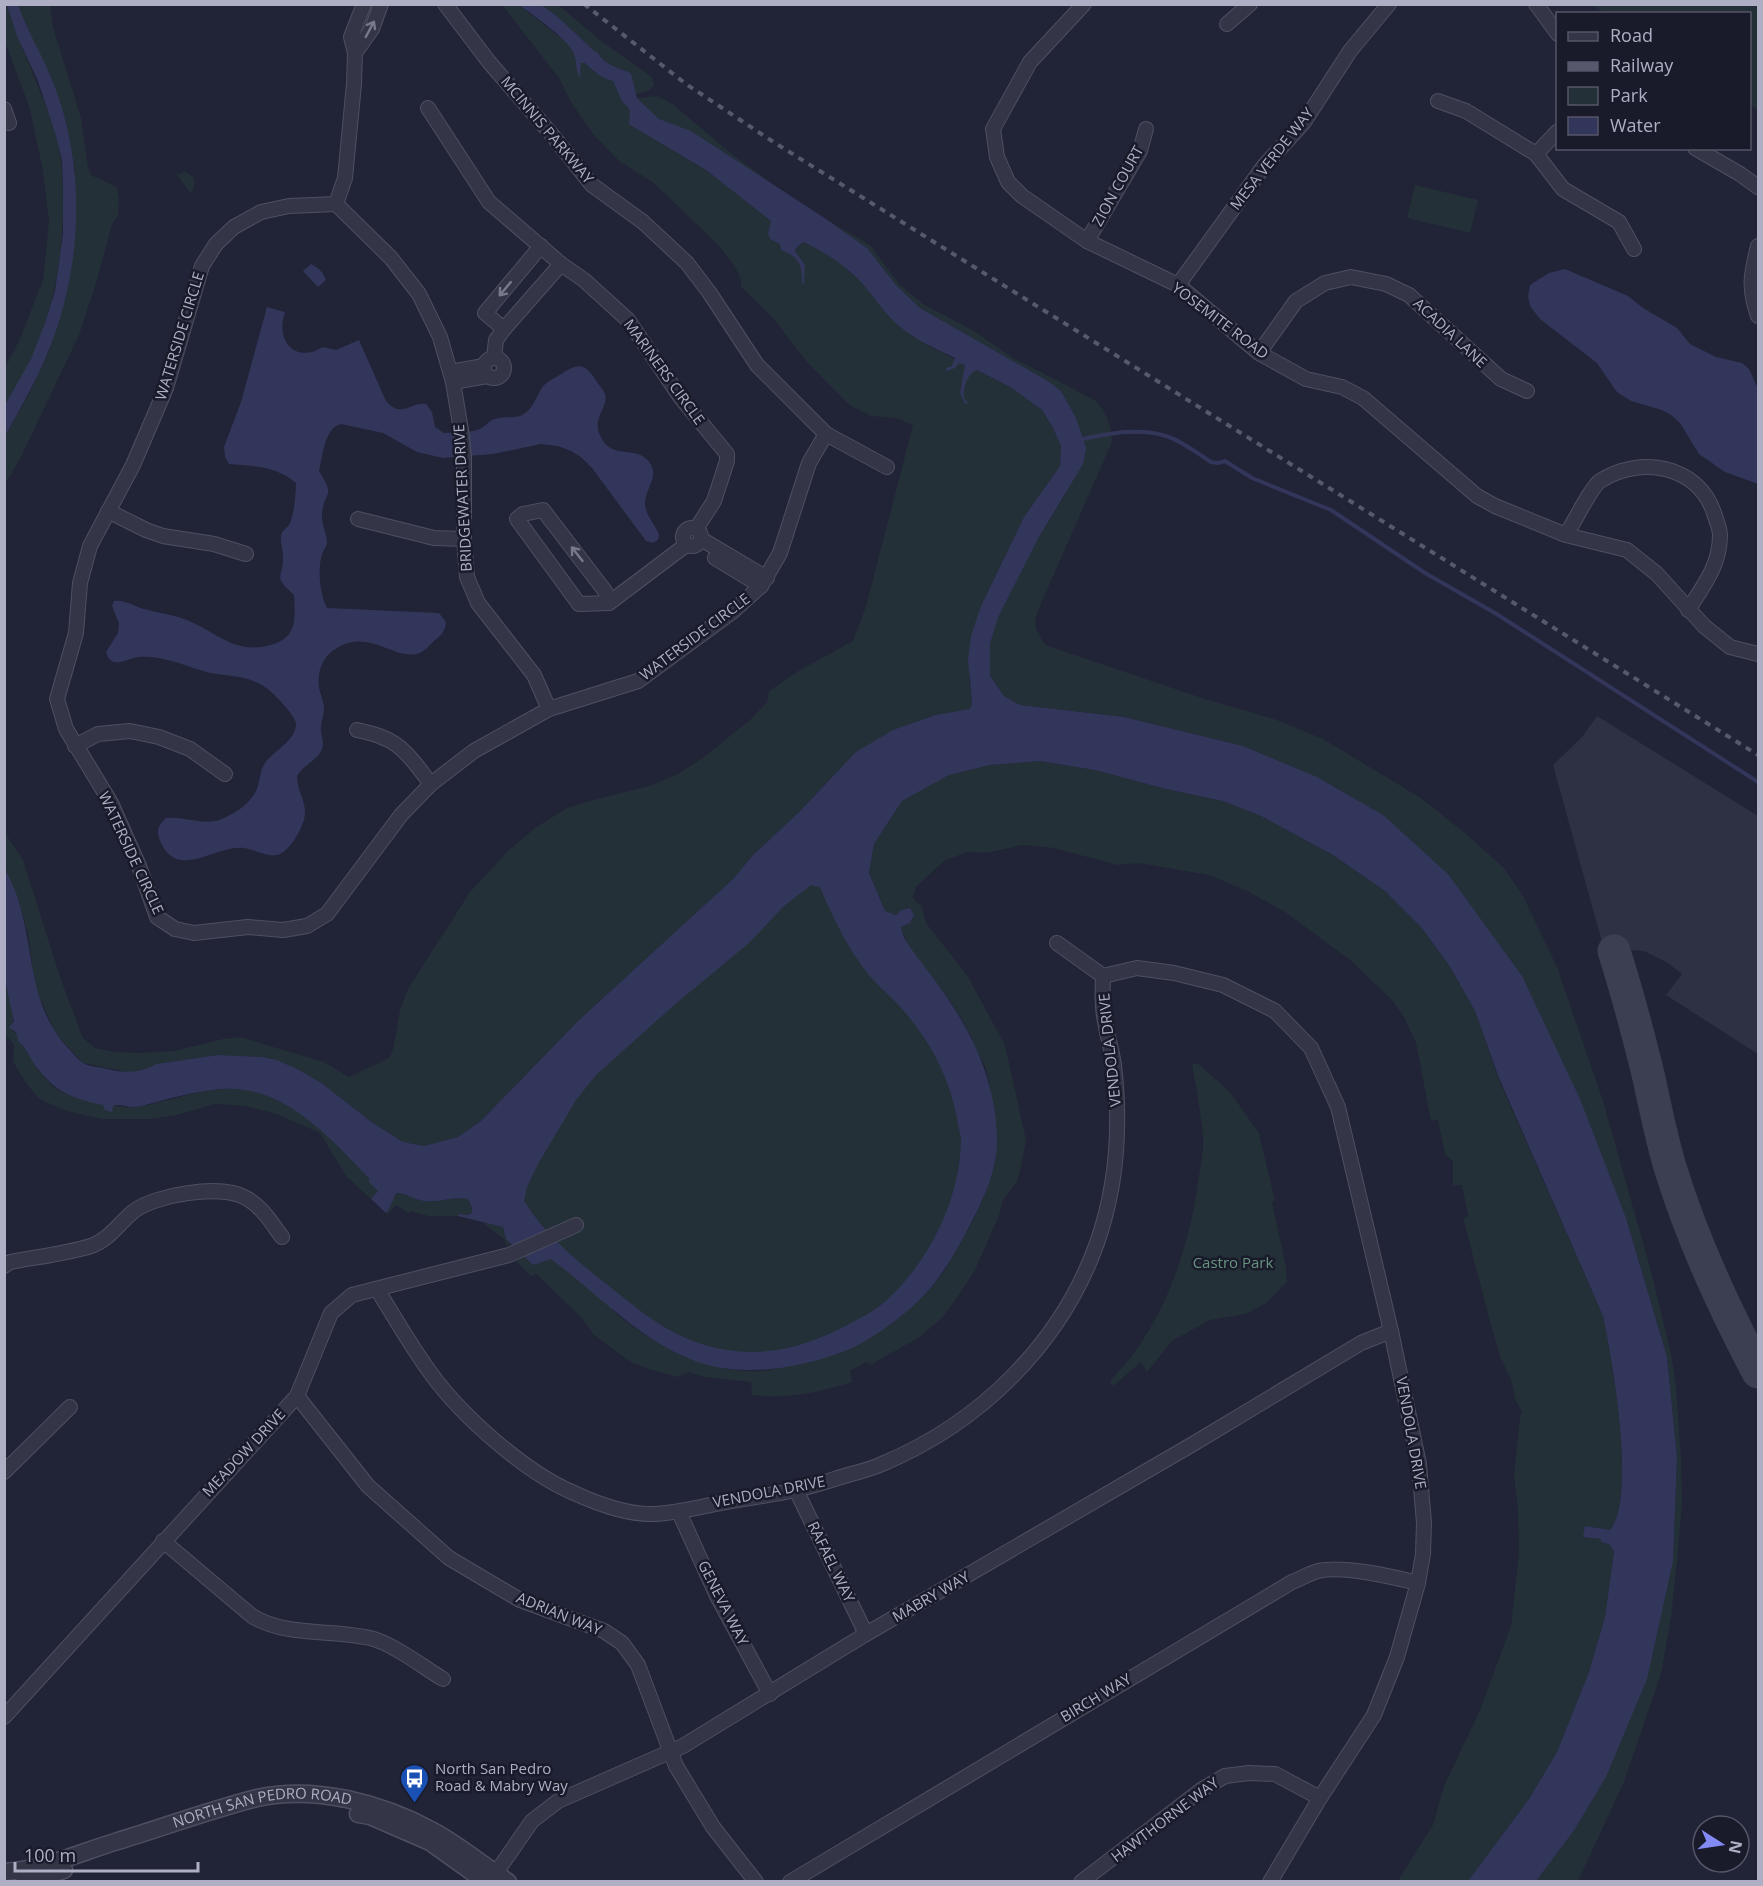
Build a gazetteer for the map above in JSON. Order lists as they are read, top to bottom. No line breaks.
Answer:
{"streets":{"street":["MCINNIS PARKWAY","MESA VERDE WAY","ZION COURT","YOSEMITE ROAD","ACADIA LANE","WATERSIDE CIRCLE","MARINERS CIRCLE","BRIDGEWATER DRIVE","VENDOLA DRIVE","MEADOW DRIVE","RAFAEL WAY","MABRY WAY","GENEVA WAY","ADRIAN WAY","BIRCH WAY","NORTH SAN PEDRO ROAD","HAWTHORNE WAY"]},"crossings":[["MCINNIS PARKWAY","WATERSIDE CIRCLE"],["MESA VERDE WAY","YOSEMITE ROAD"],["ZION COURT","YOSEMITE ROAD"],["YOSEMITE ROAD","ACADIA LANE"],["WATERSIDE CIRCLE","BRIDGEWATER DRIVE"],["VENDOLA DRIVE","MEADOW DRIVE"],["VENDOLA DRIVE","RAFAEL WAY"],["VENDOLA DRIVE","MABRY WAY"],["VENDOLA DRIVE","GENEVA WAY"],["VENDOLA DRIVE","BIRCH WAY"],["VENDOLA DRIVE","HAWTHORNE WAY"],["MEADOW DRIVE","ADRIAN WAY"],["RAFAEL WAY","MABRY WAY"],["MABRY WAY","GENEVA WAY"],["MABRY WAY","ADRIAN WAY"],["MABRY WAY","NORTH SAN PEDRO ROAD"]],"parks":["Castro Park"],"places":{"bus stop":["North San Pedro Road & Mabry Way"]},"legend":["Road","Railway","Park","Water"],"scale_bar":"100 m","north":"right"}
